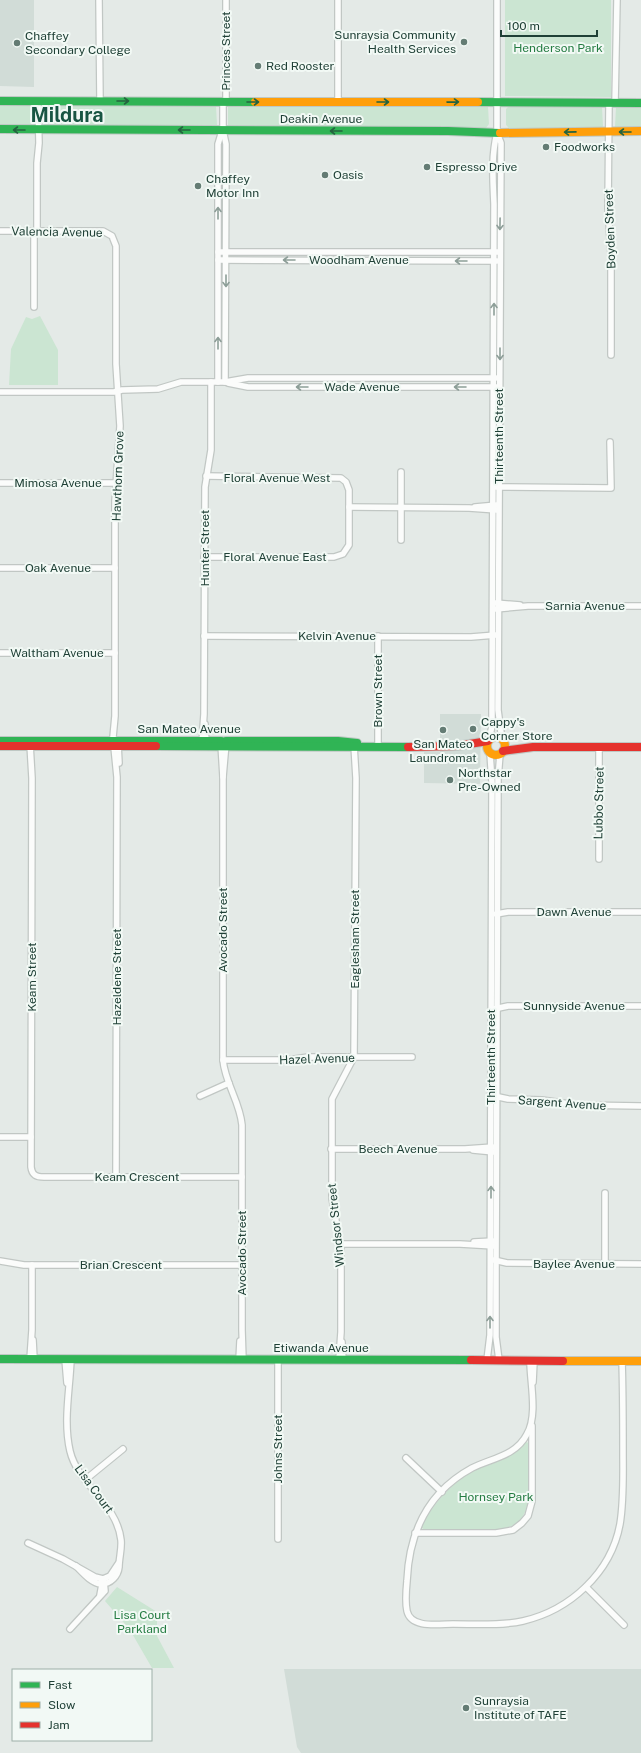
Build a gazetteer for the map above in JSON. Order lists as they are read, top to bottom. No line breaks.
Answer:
{"streets":{"main road":["Deakin Avenue","San Mateo Avenue","Etiwanda Avenue"],"street":["Princes Street","Boyden Street","Valencia Avenue","Woodham Avenue","Wade Avenue","Thirteenth Street","Hawthorn Grove","Floral Avenue West","Mimosa Avenue","Hunter Street","Floral Avenue East","Oak Avenue","Sarnia Avenue","Kelvin Avenue","Waltham Avenue","Brown Street","Lubbo Street","Dawn Avenue","Avocado Street","Eaglesham Street","Keam Street","Hazeldene Street","Sunnyside Avenue","Hazel Avenue","Sargent Avenue","Beech Avenue","Keam Crescent","Windsor Street","Baylee Avenue","Brian Crescent","Johns Street","Lisa Court"]},"crossings":[["Princes Street","Deakin Avenue"],["Deakin Avenue","Boyden Street"],["Deakin Avenue","Thirteenth Street"],["Valencia Avenue","Hawthorn Grove"],["Woodham Avenue","Thirteenth Street"],["Wade Avenue","Thirteenth Street"],["Wade Avenue","Hawthorn Grove"],["Wade Avenue","Hunter Street"],["Thirteenth Street","Sarnia Avenue"],["Thirteenth Street","Kelvin Avenue"],["Thirteenth Street","San Mateo Avenue"],["Thirteenth Street","Dawn Avenue"],["Thirteenth Street","Sunnyside Avenue"],["Thirteenth Street","Sargent Avenue"],["Thirteenth Street","Beech Avenue"],["Thirteenth Street","Baylee Avenue"],["Thirteenth Street","Etiwanda Avenue"],["Hawthorn Grove","Mimosa Avenue"],["Hawthorn Grove","Oak Avenue"],["Hawthorn Grove","Waltham Avenue"],["Hawthorn Grove","San Mateo Avenue"],["Hawthorn Grove","Hazeldene Street"],["Floral Avenue West","Hunter Street"],["Floral Avenue West","Floral Avenue East"],["Hunter Street","Floral Avenue East"],["Hunter Street","Kelvin Avenue"],["Hunter Street","San Mateo Avenue"],["Kelvin Avenue","Brown Street"],["Brown Street","San Mateo Avenue"],["San Mateo Avenue","Avocado Street"],["San Mateo Avenue","Eaglesham Street"],["San Mateo Avenue","Keam Street"],["San Mateo Avenue","Hazeldene Street"],["Avocado Street","Hazel Avenue"],["Avocado Street","Keam Crescent"],["Avocado Street","Brian Crescent"],["Avocado Street","Etiwanda Avenue"],["Eaglesham Street","Hazel Avenue"],["Eaglesham Street","Windsor Street"],["Keam Street","Keam Crescent"],["Hazeldene Street","Keam Crescent"],["Beech Avenue","Windsor Street"],["Windsor Street","Etiwanda Avenue"],["Etiwanda Avenue","Johns Street"],["Etiwanda Avenue","Lisa Court"]],"districts":["Mildura"],"parks":["Henderson Park","Hornsey Park","Lisa Court Parkland"],"places":["Sunraysia Community Health Services","Chaffey Secondary College","Red Rooster","Foodworks","Espresso Drive","Oasis","Chaffey Motor Inn","Cappy's Corner Store","San Mateo Laundromat","Northstar Pre-Owned","Sunraysia Institute of TAFE"],"legend":["Fast","Slow","Jam"],"scale_bar":"100 m"}
